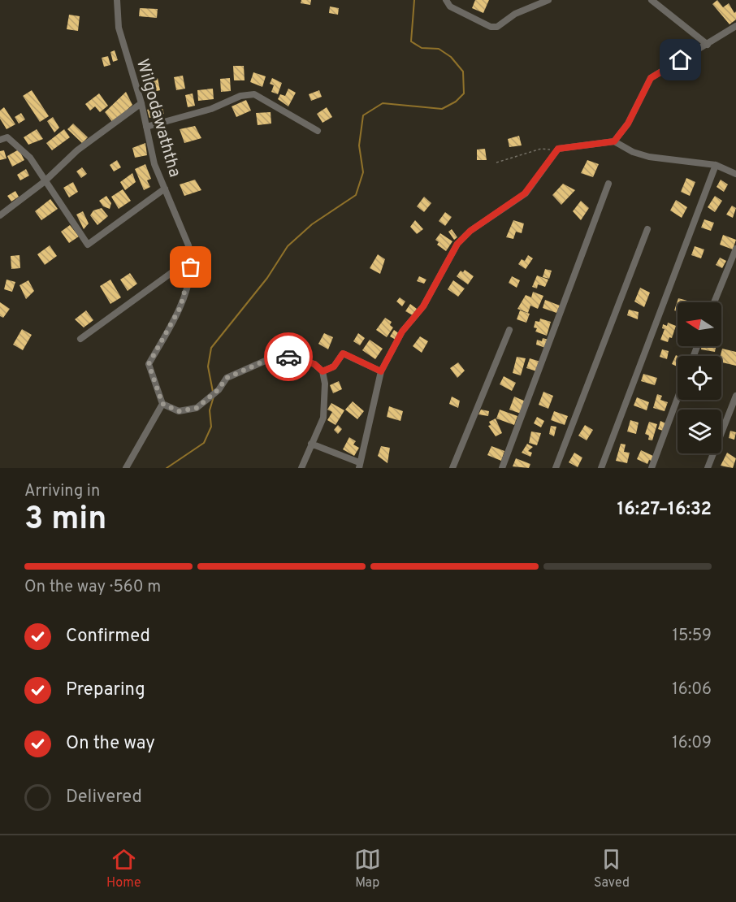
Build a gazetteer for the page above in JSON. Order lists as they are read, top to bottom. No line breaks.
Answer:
{"streets":{"street":["Wilgodawaththa"]},"north":"left","page":{"heading":["3 min","Arriving in","16:27–16:32"],"bar":"On the way · 560 m","list":[["Confirmed","15:59"],["Preparing","16:06"],["On the way","16:09"],"Delivered"],"tabs":["Home","Map","Saved"]}}
